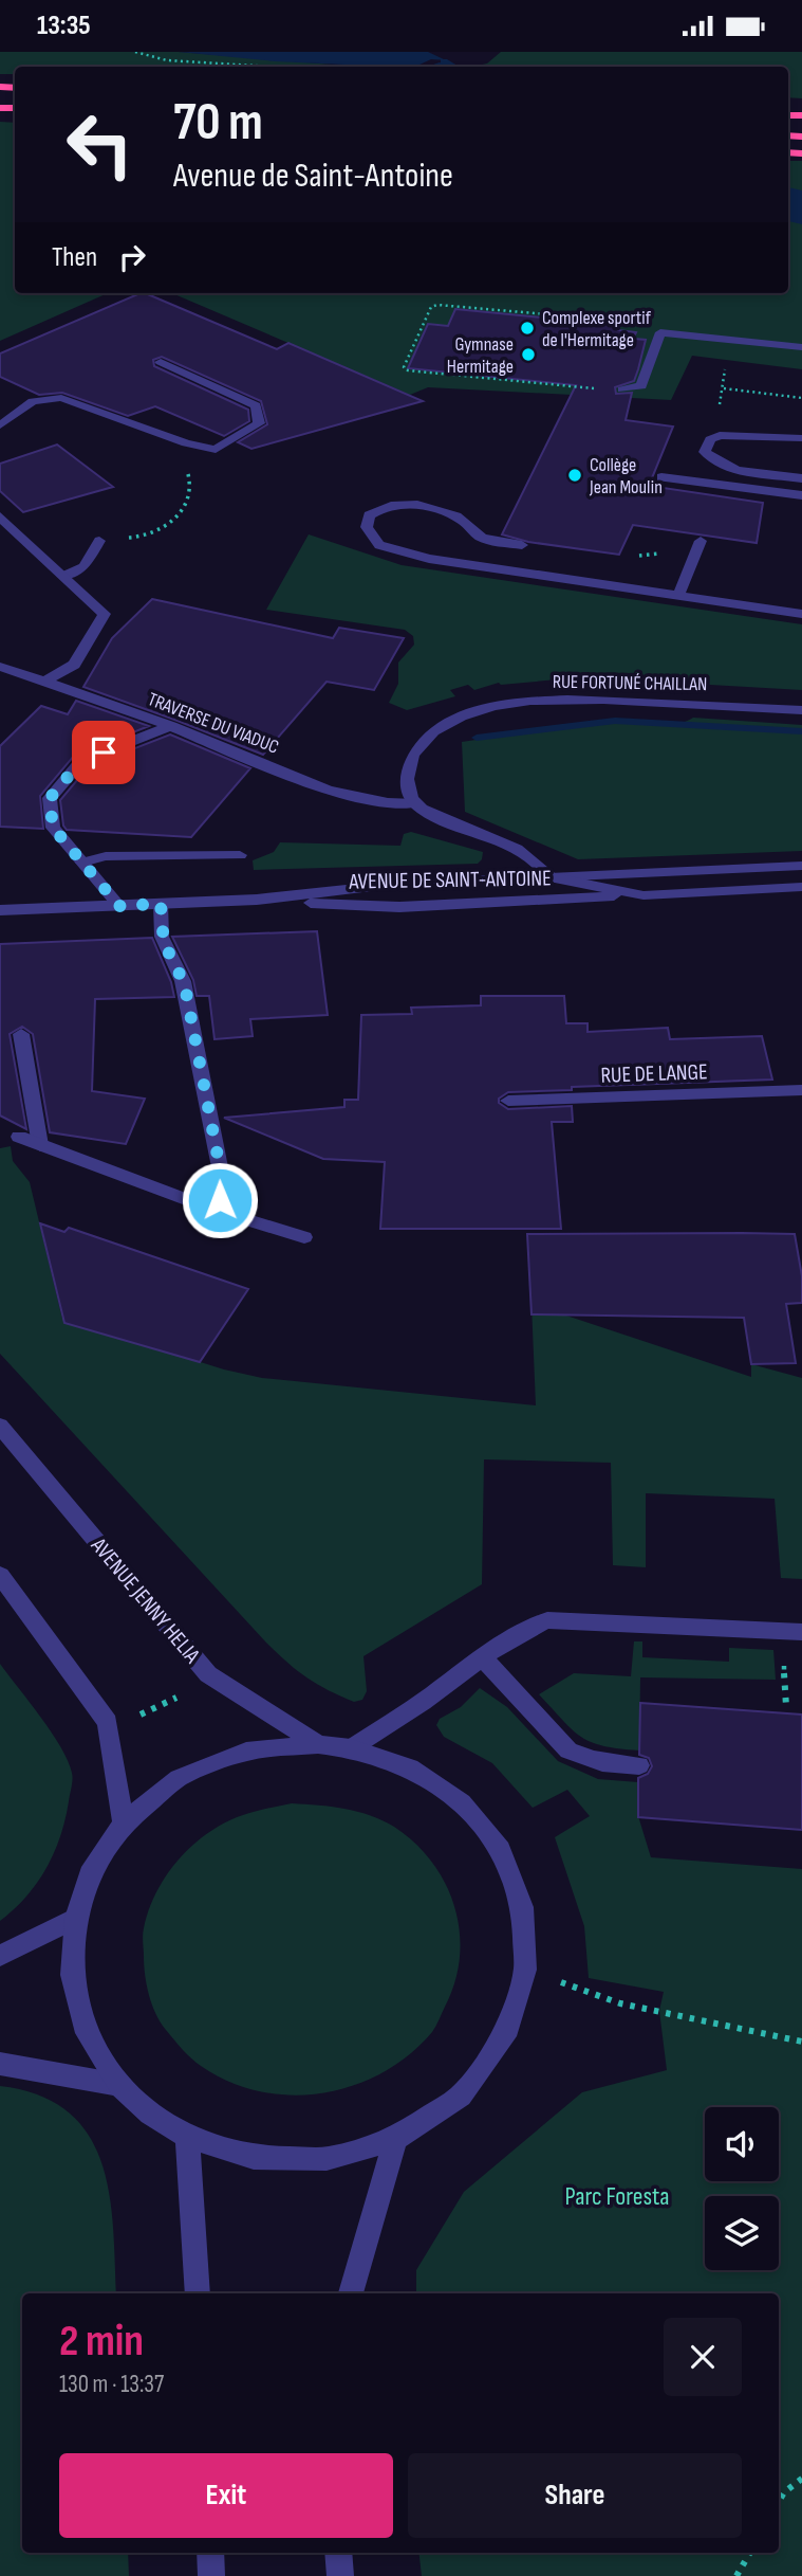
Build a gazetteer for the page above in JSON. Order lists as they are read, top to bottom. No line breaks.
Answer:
{"streets":{"street":["RUE FORTUNÉ CHAILLAN","TRAVERSE DU VIADUC","AVENUE DE SAINT-ANTOINE","RUE DE LANGE","AVENUE JENNY HELIA"]},"crossings":[["RUE FORTUNÉ CHAILLAN","TRAVERSE DU VIADUC"]],"parks":["Parc Foresta"],"places":["Complexe sportif de l'Hermitage","Gymnase Hermitage","Collège Jean Moulin"],"page":{"status":"13:35","turn":["70 m","Avenue de Saint-Antoine"],"then":"Then","heading":["2 min","130 m · 13:37"],"buttons":["Exit","Share"]}}
